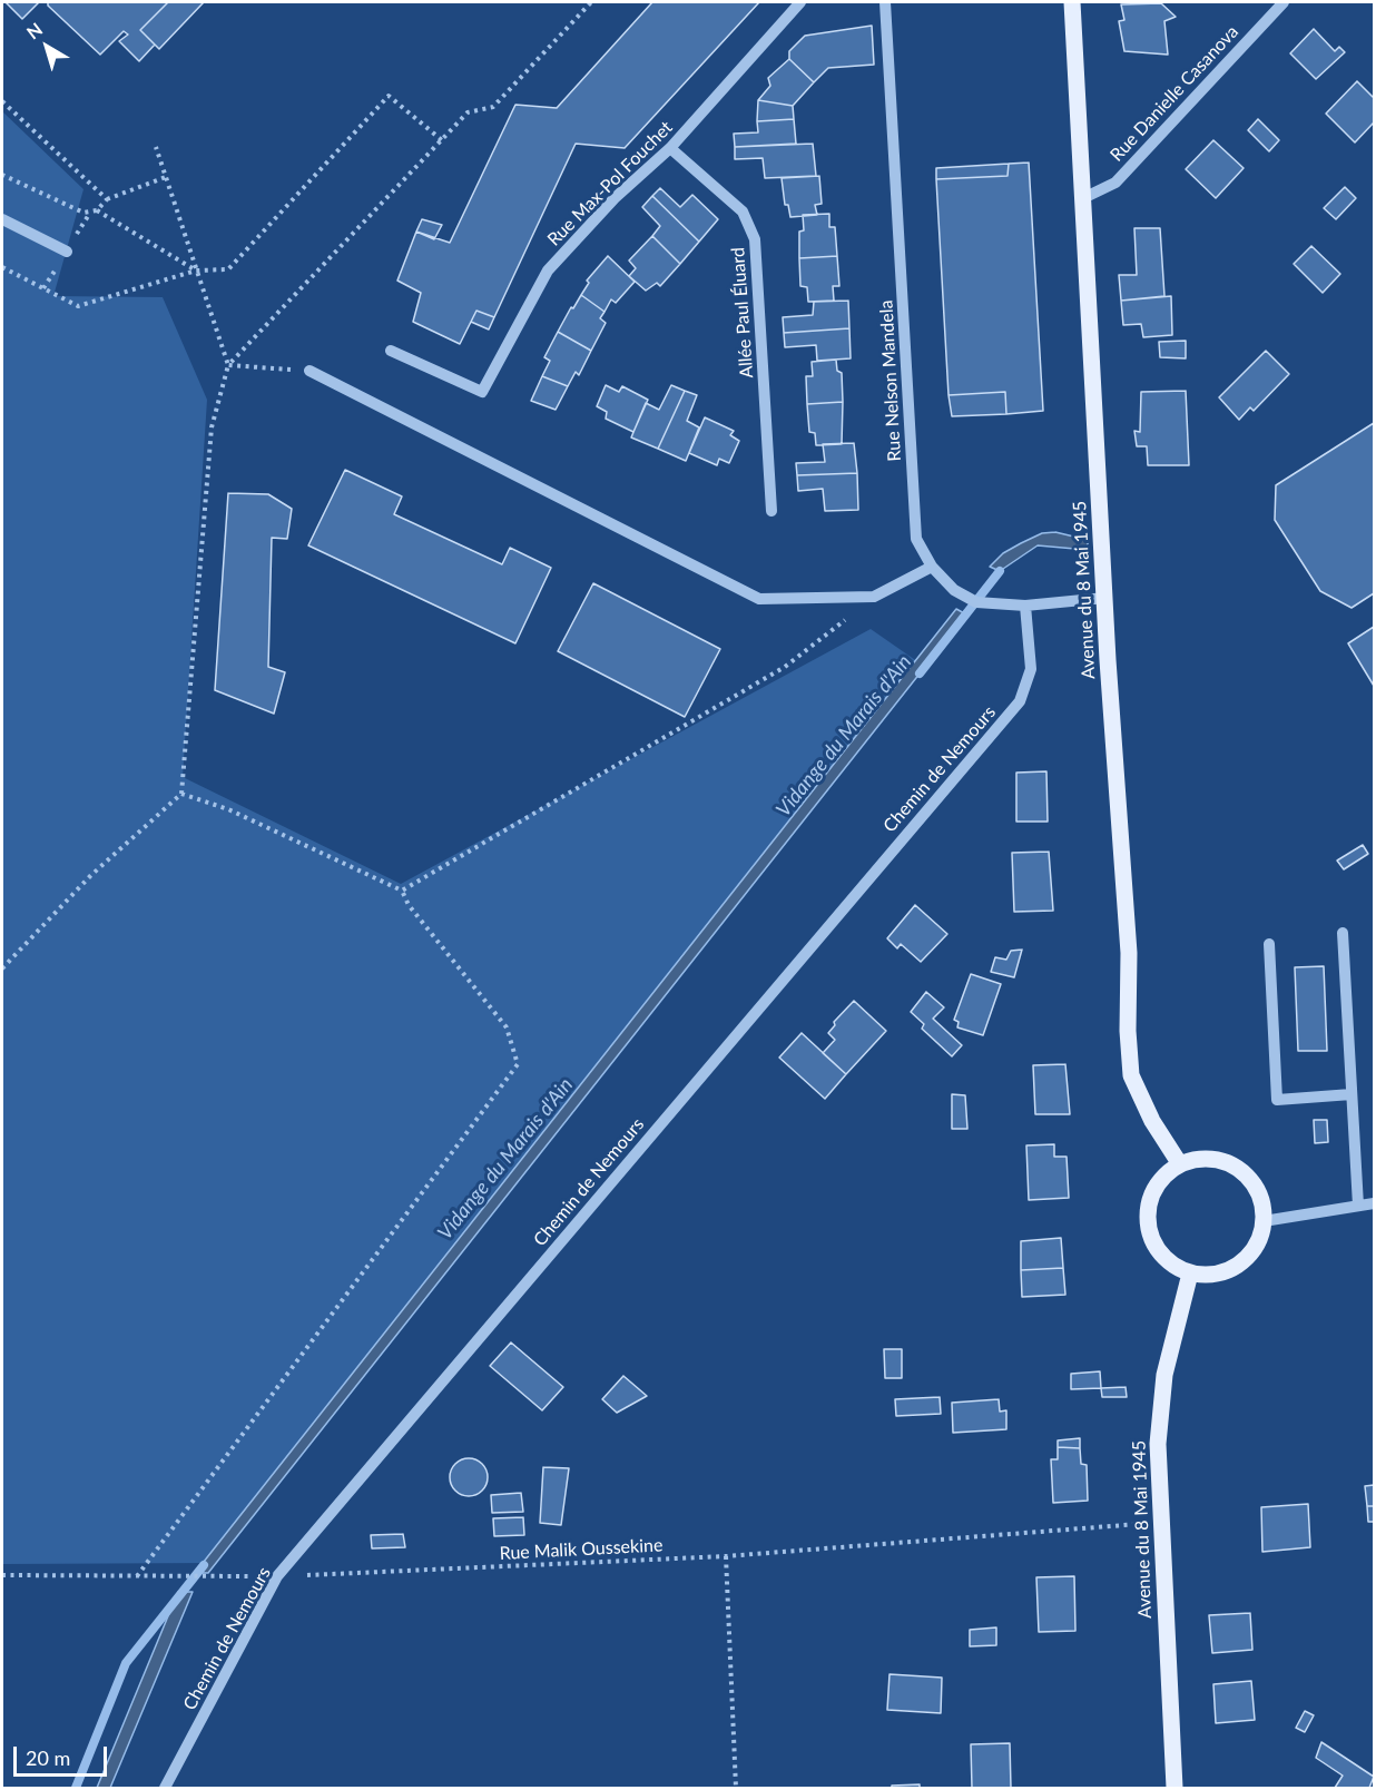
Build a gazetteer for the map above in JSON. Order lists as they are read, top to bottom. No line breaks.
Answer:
{"streets":{"main road":["Avenue du 8 Mai 1945"],"street":["Rue Danielle Casanova","Rue Max-Pol Fouchet","Allée Paul Éluard","Rue Nelson Mandela","Chemin de Nemours"],"path":["Rue Malik Oussekine"]},"crossings":[["Rue Danielle Casanova","Avenue du 8 Mai 1945"],["Rue Max-Pol Fouchet","Allée Paul Éluard"],["Rue Nelson Mandela","Avenue du 8 Mai 1945"],["Rue Nelson Mandela","Chemin de Nemours"],["Avenue du 8 Mai 1945","Rue Malik Oussekine"],["Chemin de Nemours","Rue Malik Oussekine"]],"water":["Vidange du Marais d'Ain"],"scale_bar":"20 m","north":"top left"}
